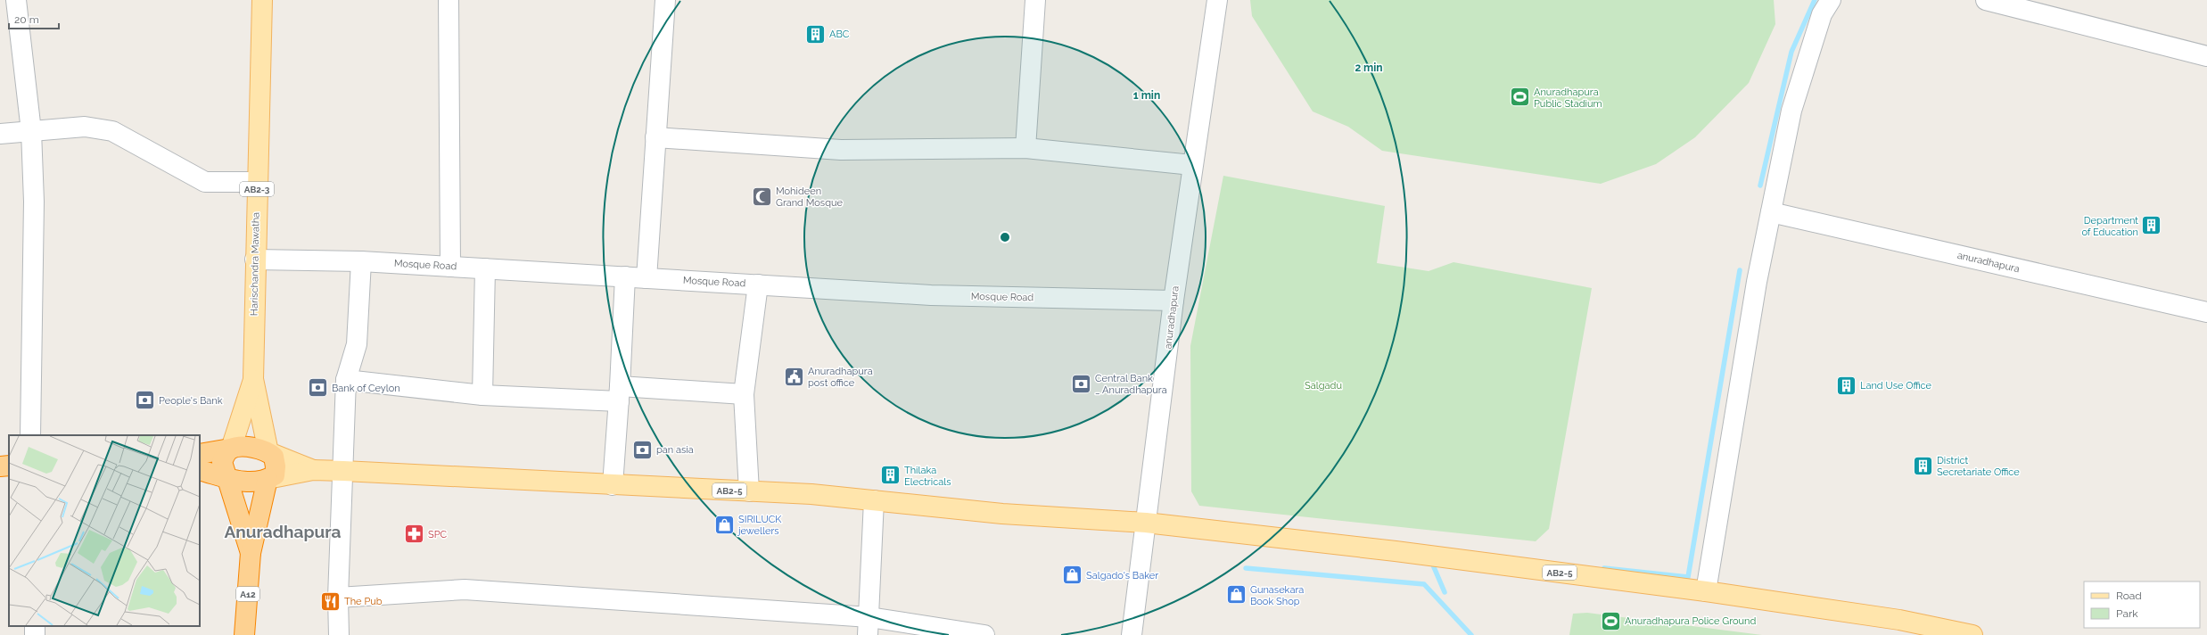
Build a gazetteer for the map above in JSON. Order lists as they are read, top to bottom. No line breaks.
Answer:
{"streets":{"highway":["A12"],"main road":["AB2-3","Harischandra Mawatha","AB2-5"],"street":["anuradhapura","Mosque Road"]},"crossings":[["anuradhapura","Mosque Road"],["anuradhapura","AB2-5"],["Harischandra Mawatha","Mosque Road"],["Harischandra Mawatha","AB2-5"],["Harischandra Mawatha","A12"],["AB2-5","A12"]],"districts":["Anuradhapura"],"parks":["Salgadu"],"places":{"building":["ABC","Department of Education","Land Use Office","District Secretariate Office","Thilaka Electricals"],"sports":["Anuradhapura Public Stadium","Anuradhapura Police Ground"],"mosque":["Mohideen Grand Mosque"],"public building":["Anuradhapura post office"],"bank":["Central Bank _ Anuradhapura","Bank of Ceylon","People's Bank","pan asia"],"shop":["SIRILUCK jewellers","Salgado's Baker","Gunasekara Book Shop"],"pharmacy":["SPC"],"restaurant":["The Pub"]},"legend":["Road","Park"],"scale_bar":"20 m","rings":["2 min","1 min"]}
